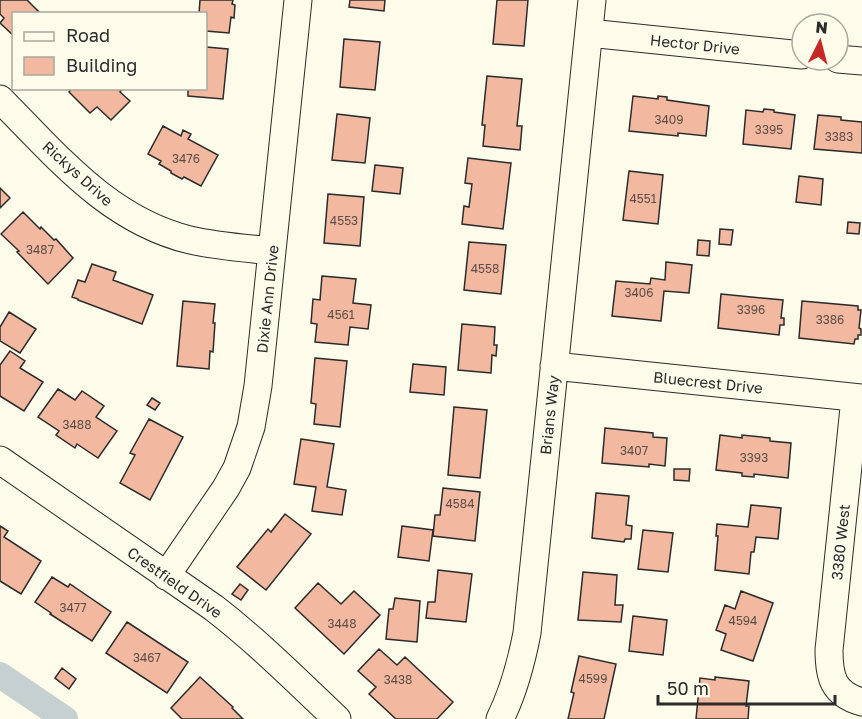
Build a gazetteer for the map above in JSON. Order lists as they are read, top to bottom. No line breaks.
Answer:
{"streets":{"street":["Hector Drive","Rickys Drive","Dixie Ann Drive","Bluecrest Drive","Brians Way","3380 West","Crestfield Drive"]},"crossings":[["Hector Drive","Brians Way"],["Rickys Drive","Dixie Ann Drive"],["Dixie Ann Drive","Crestfield Drive"],["Bluecrest Drive","Brians Way"],["Bluecrest Drive","3380 West"]],"house_numbers":["3409","3395","3383","3476","4551","4553","3487","4558","3406","3396","4561","3386","3488","3407","3393","4584","3477","4594","3448","3467","4599","3438"],"legend":["Road","Building"],"scale_bar":"50 m","north":"top"}
